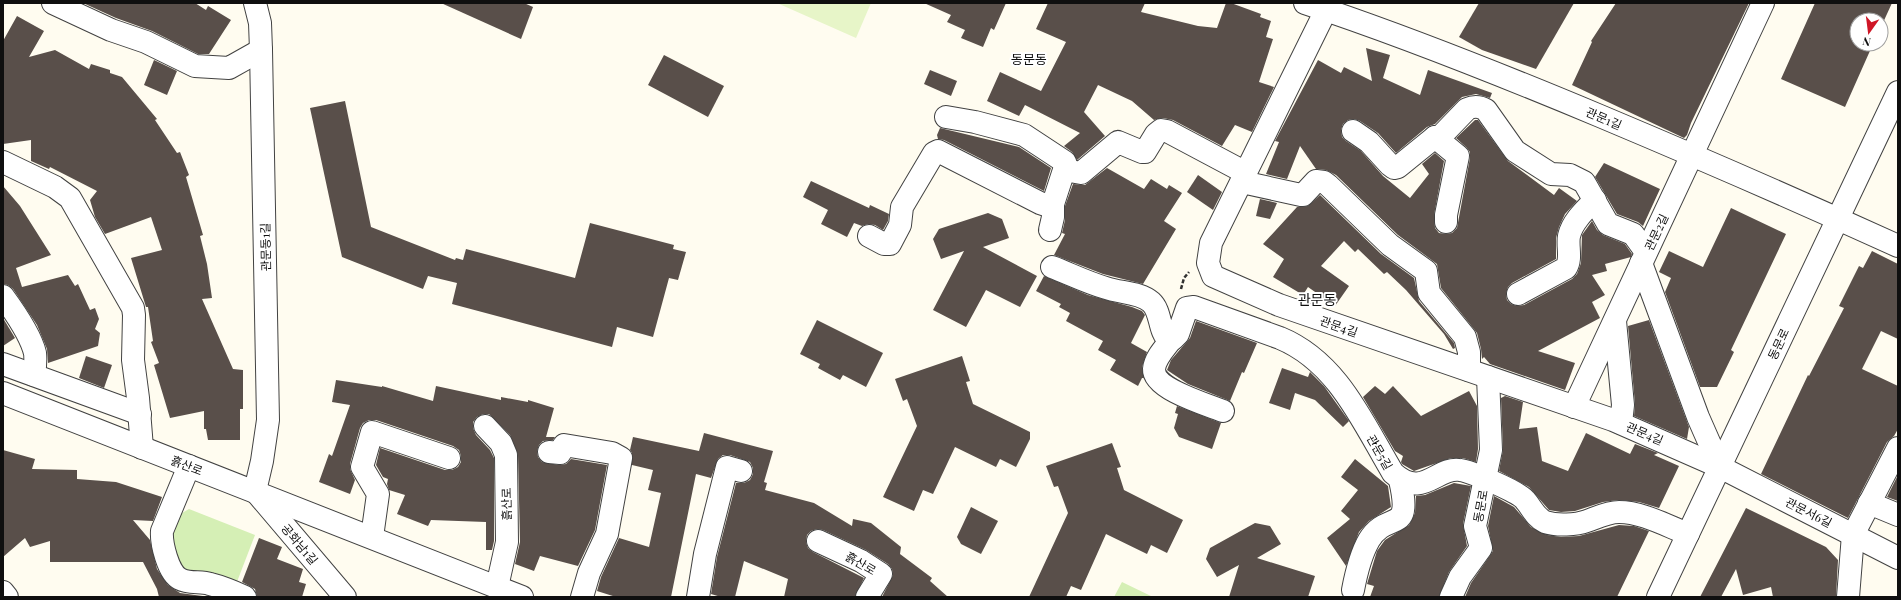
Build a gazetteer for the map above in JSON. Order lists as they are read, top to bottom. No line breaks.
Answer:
{"streets":{"street":["관문1길","관문2길","관문동1길","관문4길","동문로","관문5길","흙산로","관문서6길","공화남1길"]},"crossings":[["관문1길","관문2길"],["관문1길","관문4길"],["관문1길","동문로"],["관문2길","관문4길"],["관문2길","동문로"],["관문2길","관문서6길"],["관문동1길","흙산로"],["관문동1길","공화남1길"],["관문4길","동문로"],["관문4길","관문서6길"],["동문로","관문5길"],["동문로","관문서6길"],["흙산로","공화남1길"]],"districts":["동문동","관문동"],"north":"bottom"}
